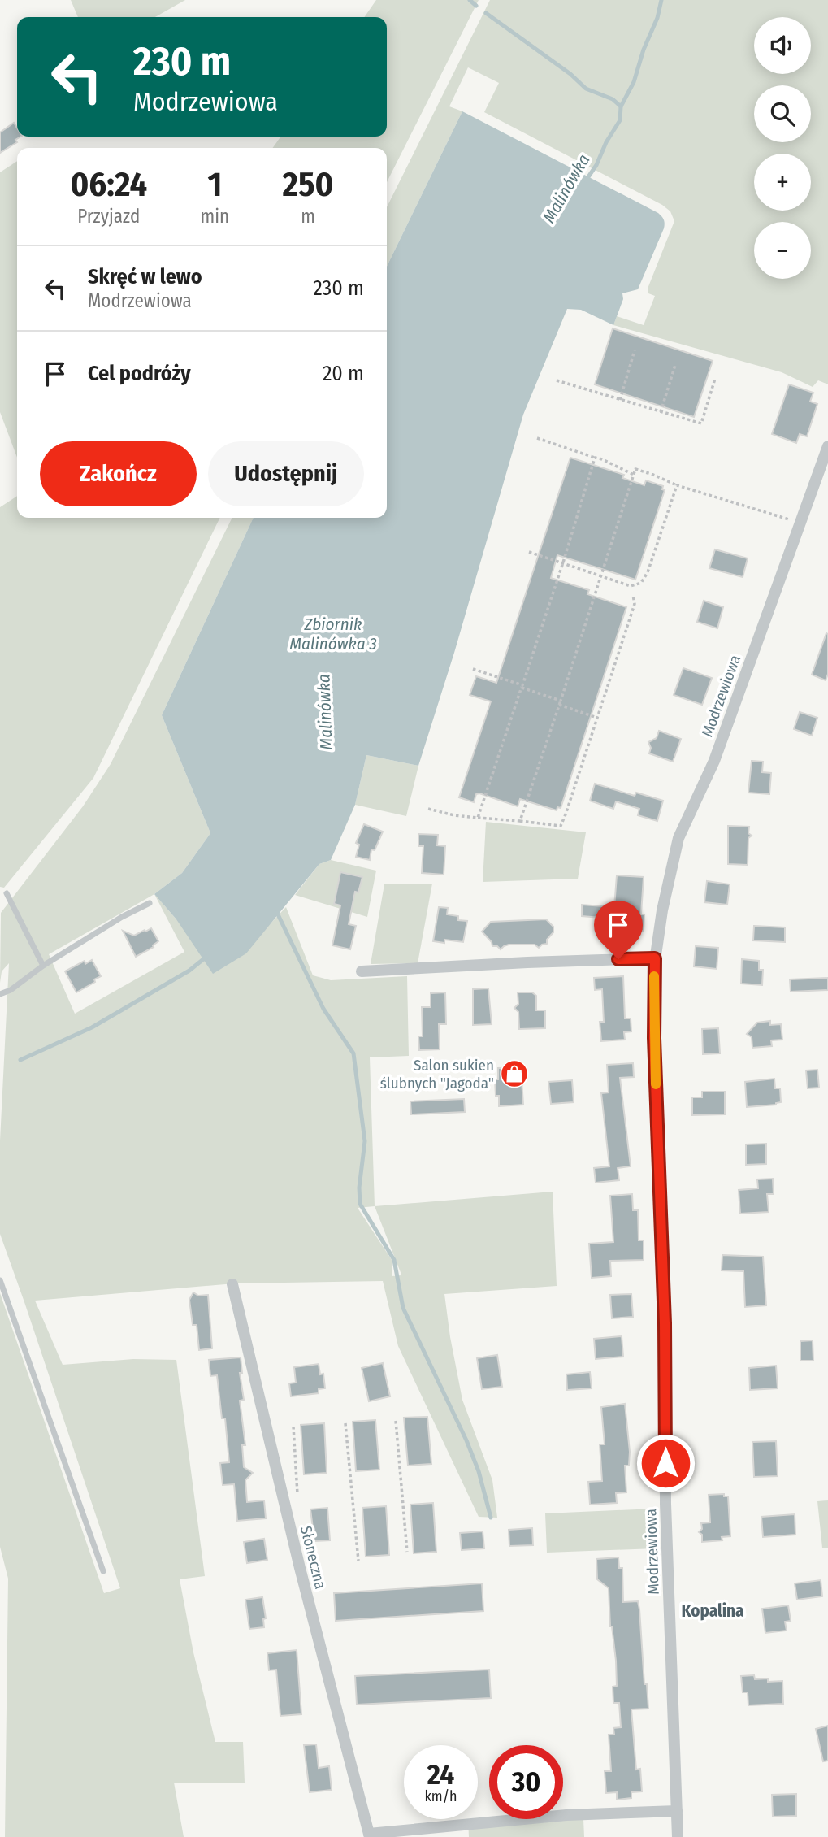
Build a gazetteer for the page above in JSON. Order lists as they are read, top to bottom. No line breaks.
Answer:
{"streets":{"street":["Modrzewiowa","Słoneczna"]},"districts":["Kopalina"],"water":["Malinówka","Zbiornik Malinówka 3"],"places":{"shop":["Salon sukien ślubnych \"Jagoda\""]},"page":{"map_buttons":["+","−"],"turn":["230 m","Modrzewiowa"],"eta":["06:24","Przyjazd","1","min","250","m"],"list":[{"name":"Skręć w lewo","note":"Modrzewiowa","value":"230 m"},{"name":"Cel podróży","value":"20 m"}],"buttons":["Zakończ","Udostępnij"],"speed":"24 km/h","limit":"30"}}
